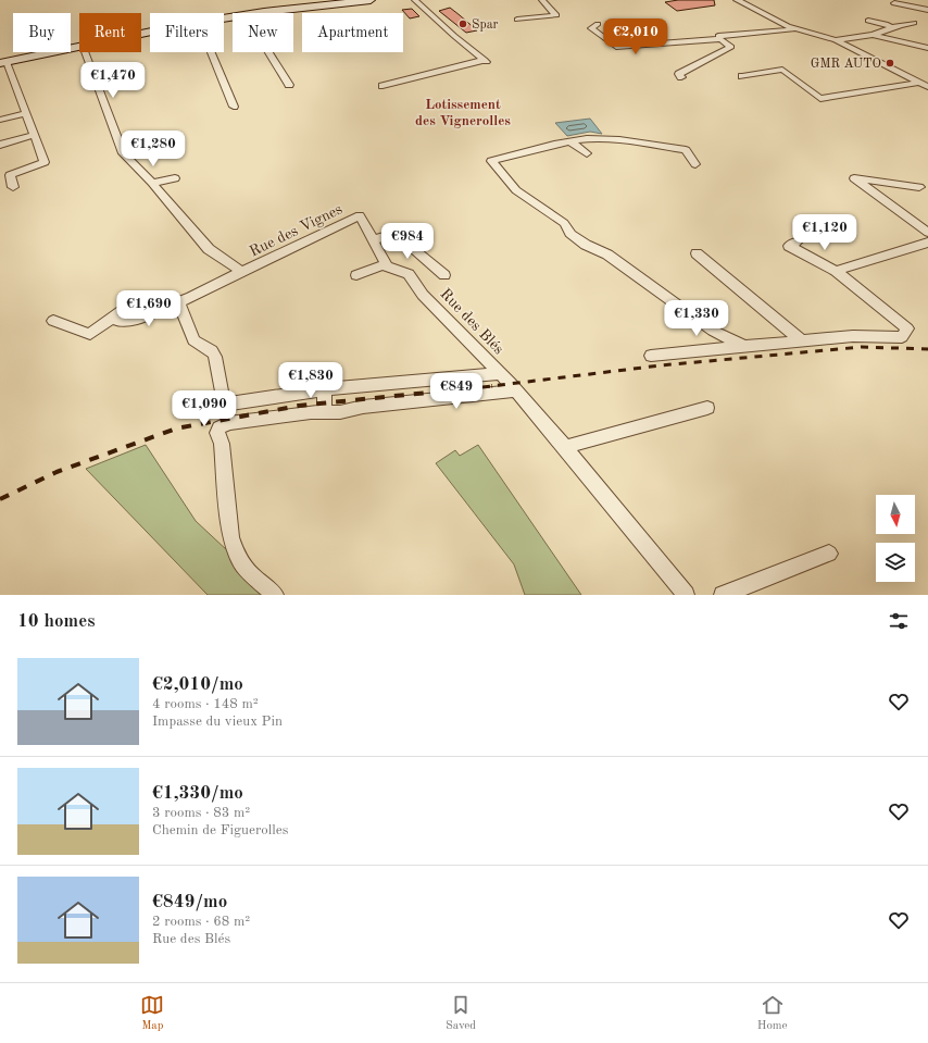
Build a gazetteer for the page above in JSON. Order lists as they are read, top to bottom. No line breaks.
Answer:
{"streets":{"street":["Rue des Vignes","Rue des Blés"]},"districts":["Lotissement des Vignerolles"],"places":["Spar","GMR AUTO"],"north":"bottom","page":{"chip":["Buy","Rent","Filters","New","Apartment"],"price":["€2,010","€1,470","€1,280","€1,120","€984","€1,690","€1,330","€1,830","€849","€1,090"],"heading":"10 homes","list":[{"name":"€2,010/mo","note":"4 rooms · 148 m² · Impasse du vieux Pin"},{"name":"€1,330/mo","note":"3 rooms · 83 m² · Chemin de Figuerolles"},{"name":"€849/mo","note":"2 rooms · 68 m² · Rue des Blés"}],"tabs":["Map","Saved","Home"]}}
